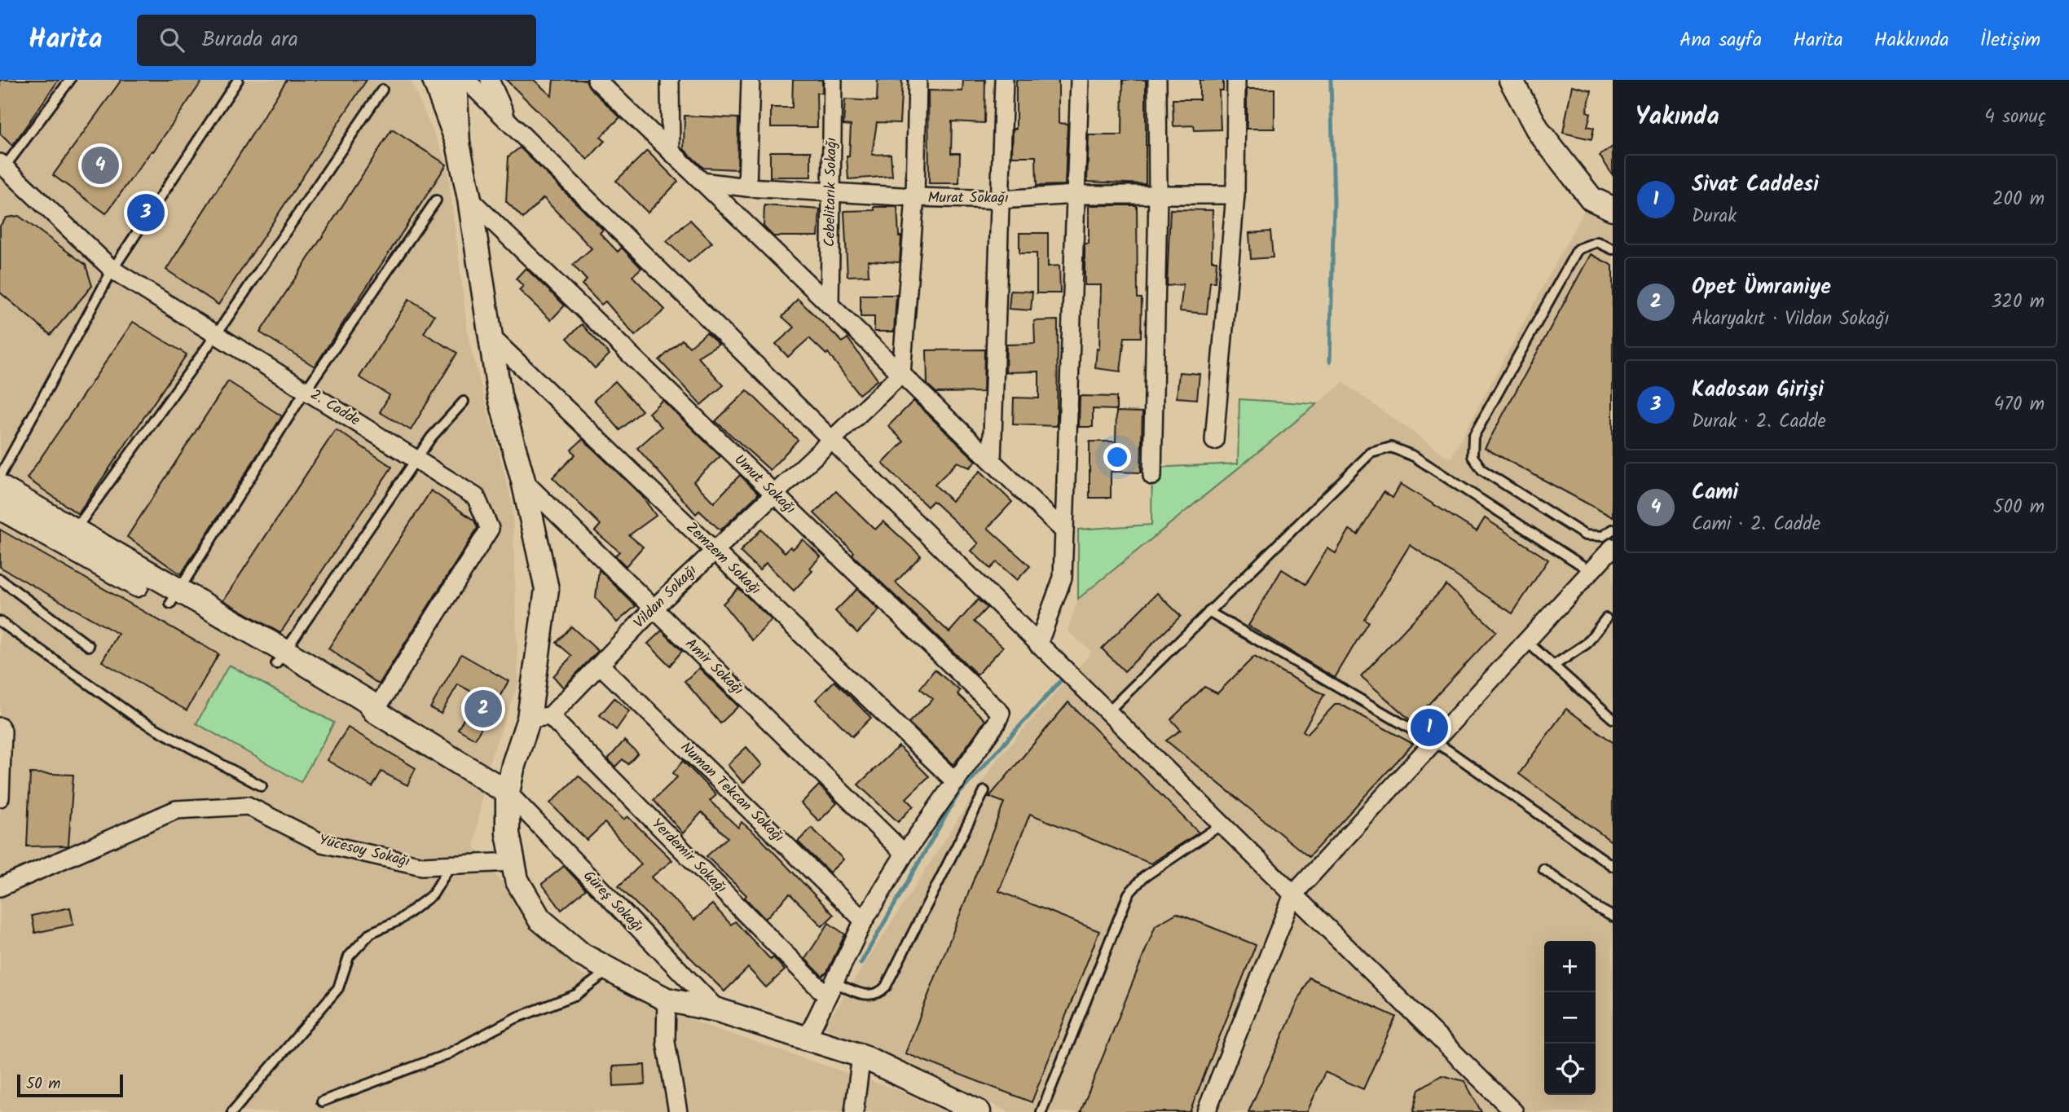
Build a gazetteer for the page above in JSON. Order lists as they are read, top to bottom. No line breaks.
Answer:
{"streets":{"street":["Cebelitarık Sokağı","Murat Sokağı","2. Cadde","Umut Sokağı","Zemzem Sokağı","Vildan Sokağı","Amir Sokağı","Numan Tekcan Sokağı","Yücesoy Sokağı","Yerdemir Sokağı","Güreş Sokağı"]},"crossings":[["Cebelitarık Sokağı","Murat Sokağı"],["Umut Sokağı","Zemzem Sokağı"],["Umut Sokağı","Vildan Sokağı"],["Zemzem Sokağı","Vildan Sokağı"],["Vildan Sokağı","Amir Sokağı"],["Vildan Sokağı","Numan Tekcan Sokağı"],["Vildan Sokağı","Yerdemir Sokağı"]],"scale_bar":"50 m","page":{"header":"Harita","search":"Burada ara","nav":["Ana sayfa","Harita","Hakkında","İletişim"],"heading":["Yakında","4 sonuç"],"pins":["4","3","2","1"],"list":[{"mark":"1","name":"Sivat Caddesi","note":"Durak","value":"200 m"},{"mark":"2","name":"Opet Ümraniye","note":"Akaryakıt · Vildan Sokağı","value":"320 m"},{"mark":"3","name":"Kadosan Girişi","note":"Durak · 2. Cadde","value":"470 m"},{"mark":"4","name":"Cami","note":"Cami · 2. Cadde","value":"500 m"}],"map_buttons":["+","−"],"scale":"50 m"}}
